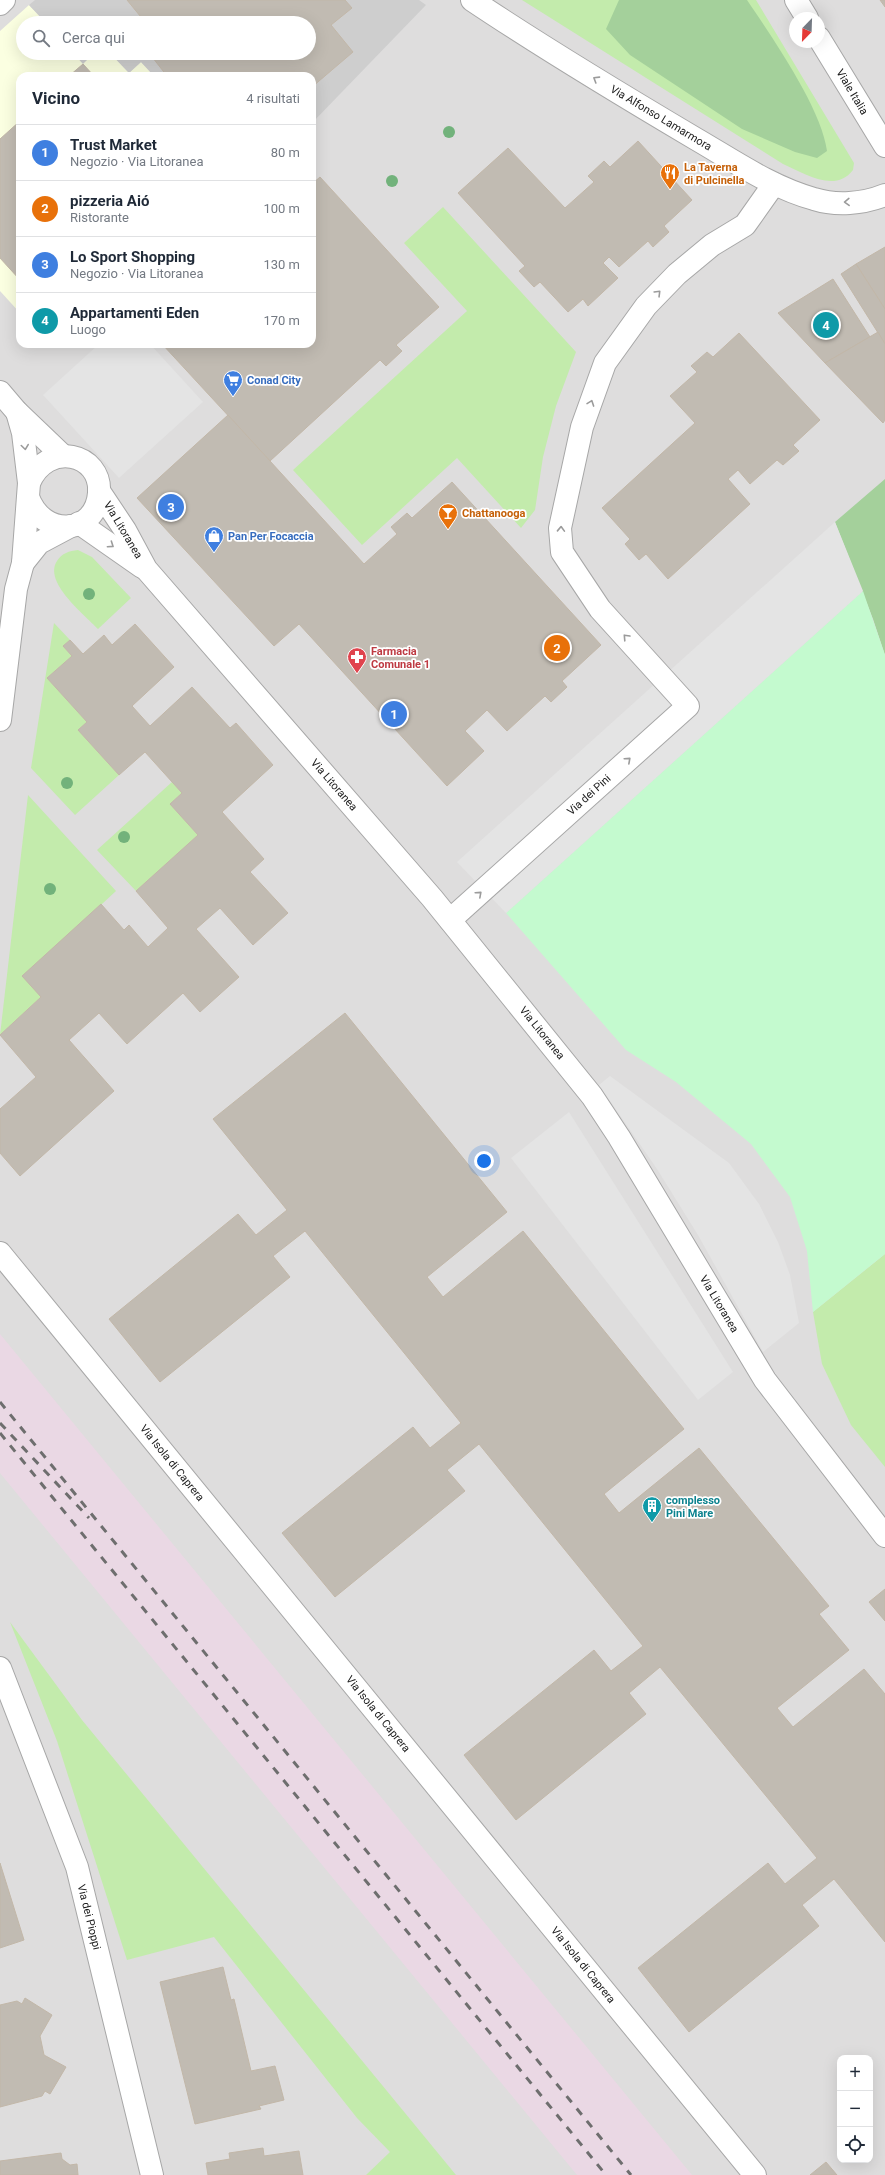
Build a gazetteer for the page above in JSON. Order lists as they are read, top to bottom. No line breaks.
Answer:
{"streets":{"street":["Viale Italia","Via Alfonso Lamarmora","Via Litoranea","Via dei Pini","Via Isola di Caprera","Via dei Pioppi"]},"crossings":[["Via Alfonso Lamarmora","Via dei Pini"],["Via Litoranea","Via dei Pini"]],"one_way":["Via Alfonso Lamarmora","Via dei Pini"],"places":{"restaurant":["La Taverna di Pulcinella"],"supermarket":["Conad City"],"bar":["Chattanooga"],"shop":["Pan Per Focaccia"],"pharmacy":["Farmacia Comunale 1"],"building":["complesso Pini Mare"]},"north":"bottom left","page":{"search":"Cerca qui","heading":["Vicino","4 risultati"],"list":[{"mark":"1","name":"Trust Market","note":"Negozio · Via Litoranea","value":"80 m"},{"mark":"2","name":"pizzeria Aió","note":"Ristorante","value":"100 m"},{"mark":"3","name":"Lo Sport Shopping","note":"Negozio · Via Litoranea","value":"130 m"},{"mark":"4","name":"Appartamenti Eden","note":"Luogo","value":"170 m"}],"pins":["4","3","2","1"],"map_buttons":["+","−"]}}
